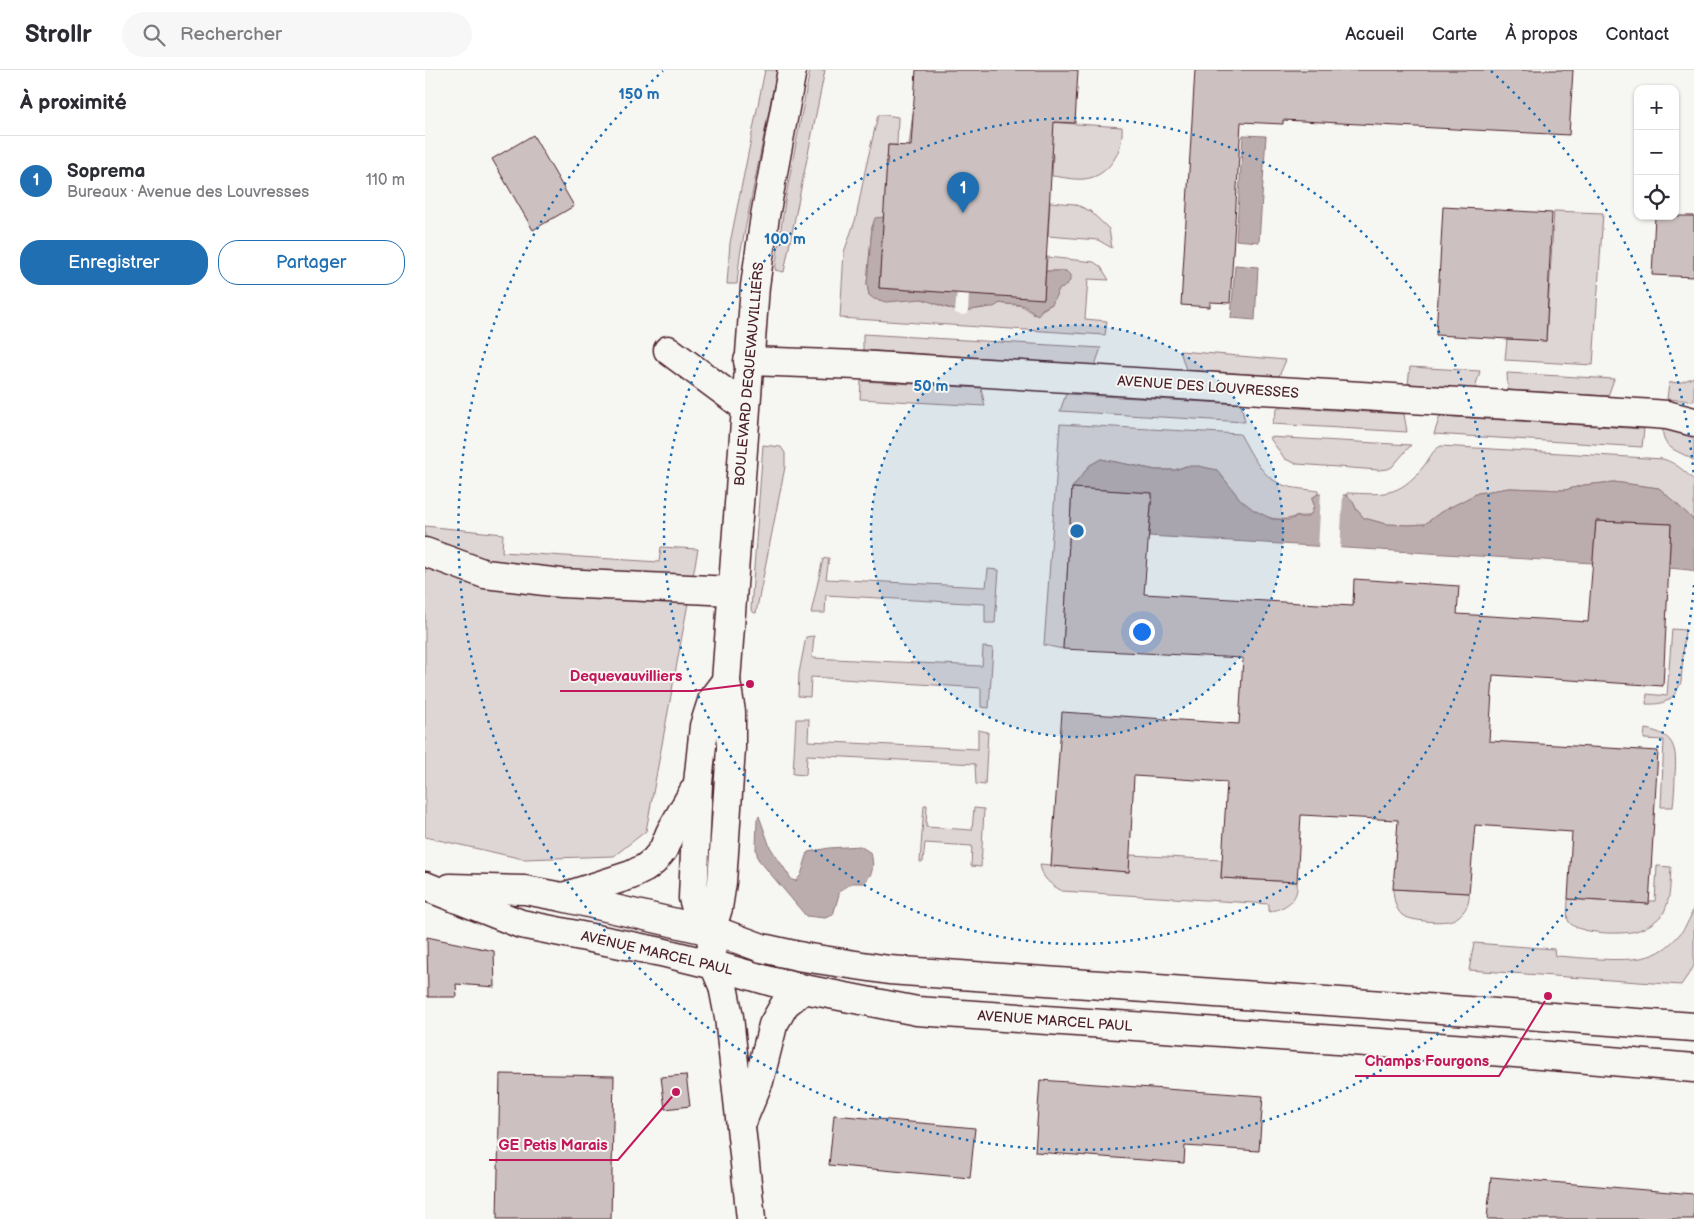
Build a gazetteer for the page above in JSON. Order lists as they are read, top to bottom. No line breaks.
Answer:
{"streets":{"main road":["BOULEVARD DEQUEVAUVILLIERS","AVENUE DES LOUVRESSES","AVENUE MARCEL PAUL"]},"crossings":[["BOULEVARD DEQUEVAUVILLIERS","AVENUE DES LOUVRESSES"],["BOULEVARD DEQUEVAUVILLIERS","AVENUE MARCEL PAUL"]],"places":["Dequevauvilliers","Champs Fourgons","GE Petis Marais"],"page":{"header":"Strollr","search":"Rechercher","nav":["Accueil","Carte","À propos","Contact"],"heading":"À proximité","map_buttons":["+","−"],"list":[{"mark":"1","name":"Soprema","note":"Bureaux · Avenue des Louvresses","value":"110 m"}],"pins":"1","buttons":["Enregistrer","Partager"]},"rings":["150 m","100 m","50 m"]}
